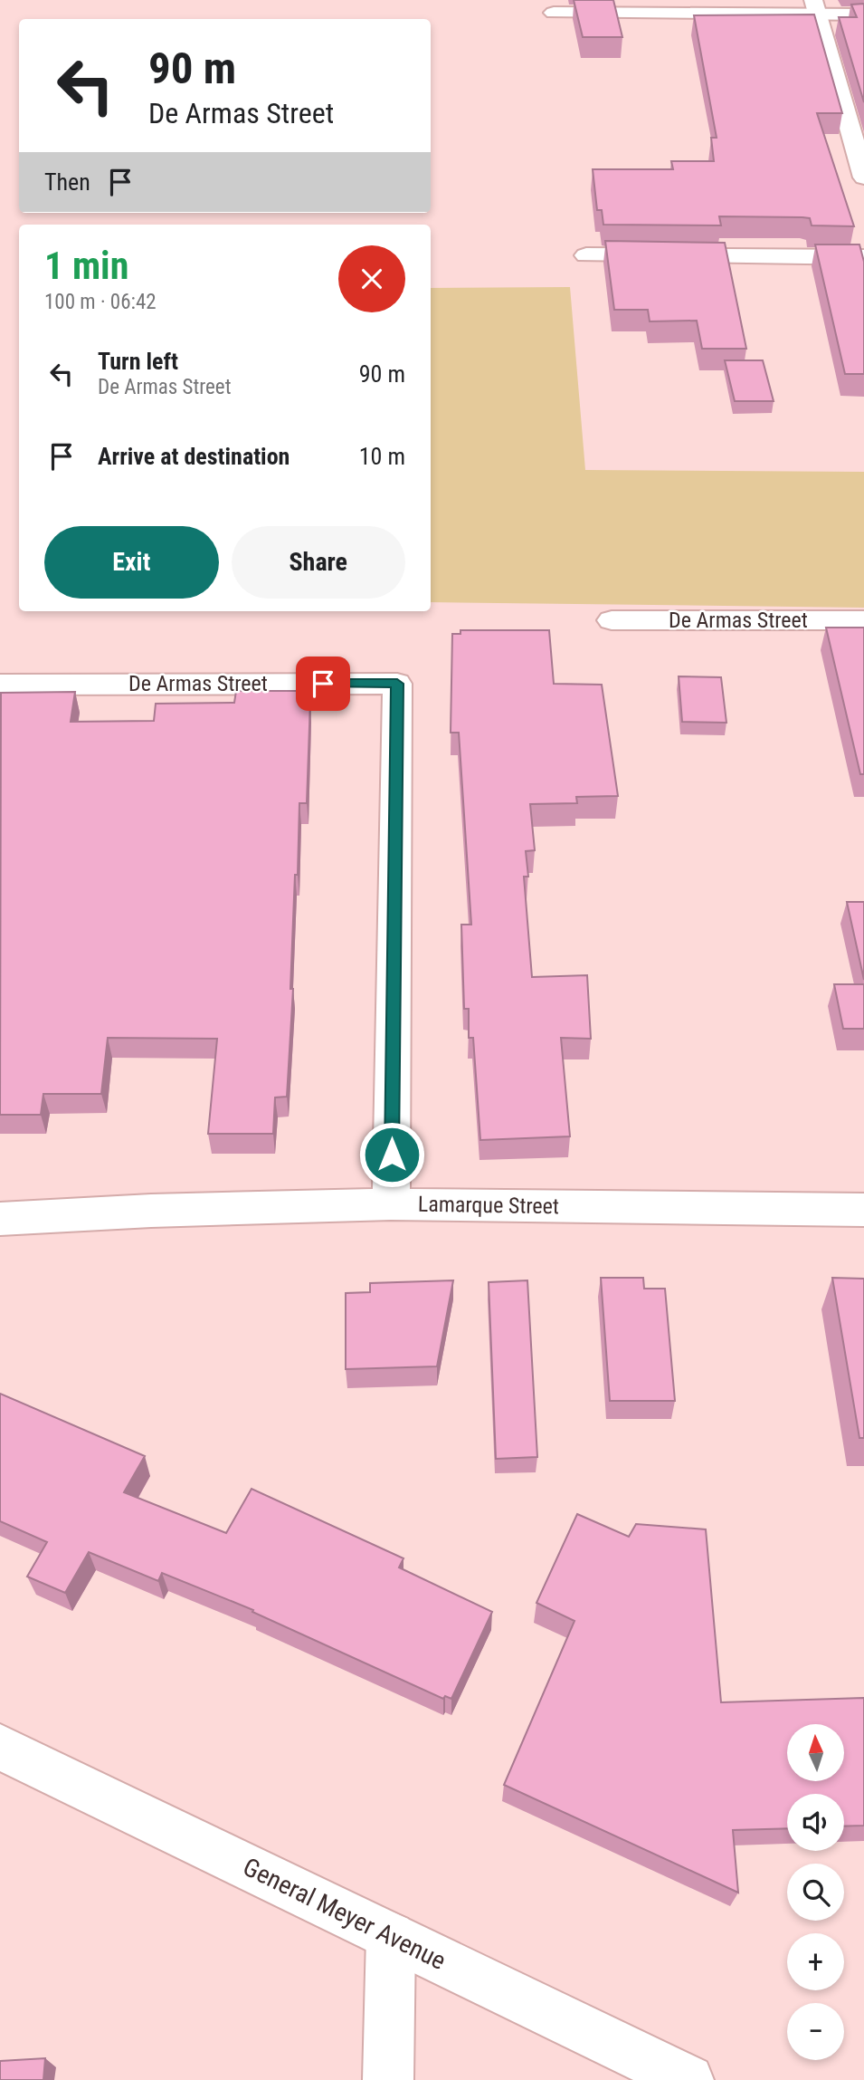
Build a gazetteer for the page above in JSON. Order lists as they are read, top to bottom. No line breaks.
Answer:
{"streets":{"street":["De Armas Street","Lamarque Street","General Meyer Avenue"]},"crossings":[["De Armas Street","Lamarque Street"]],"north":"top","page":{"turn":["90 m","De Armas Street"],"then":"Then","heading":["1 min","100 m · 06:42"],"list":[{"name":"Turn left","note":"De Armas Street","value":"90 m"},{"name":"Arrive at destination","value":"10 m"}],"buttons":["Exit","Share"],"map_buttons":["+","−"]}}
